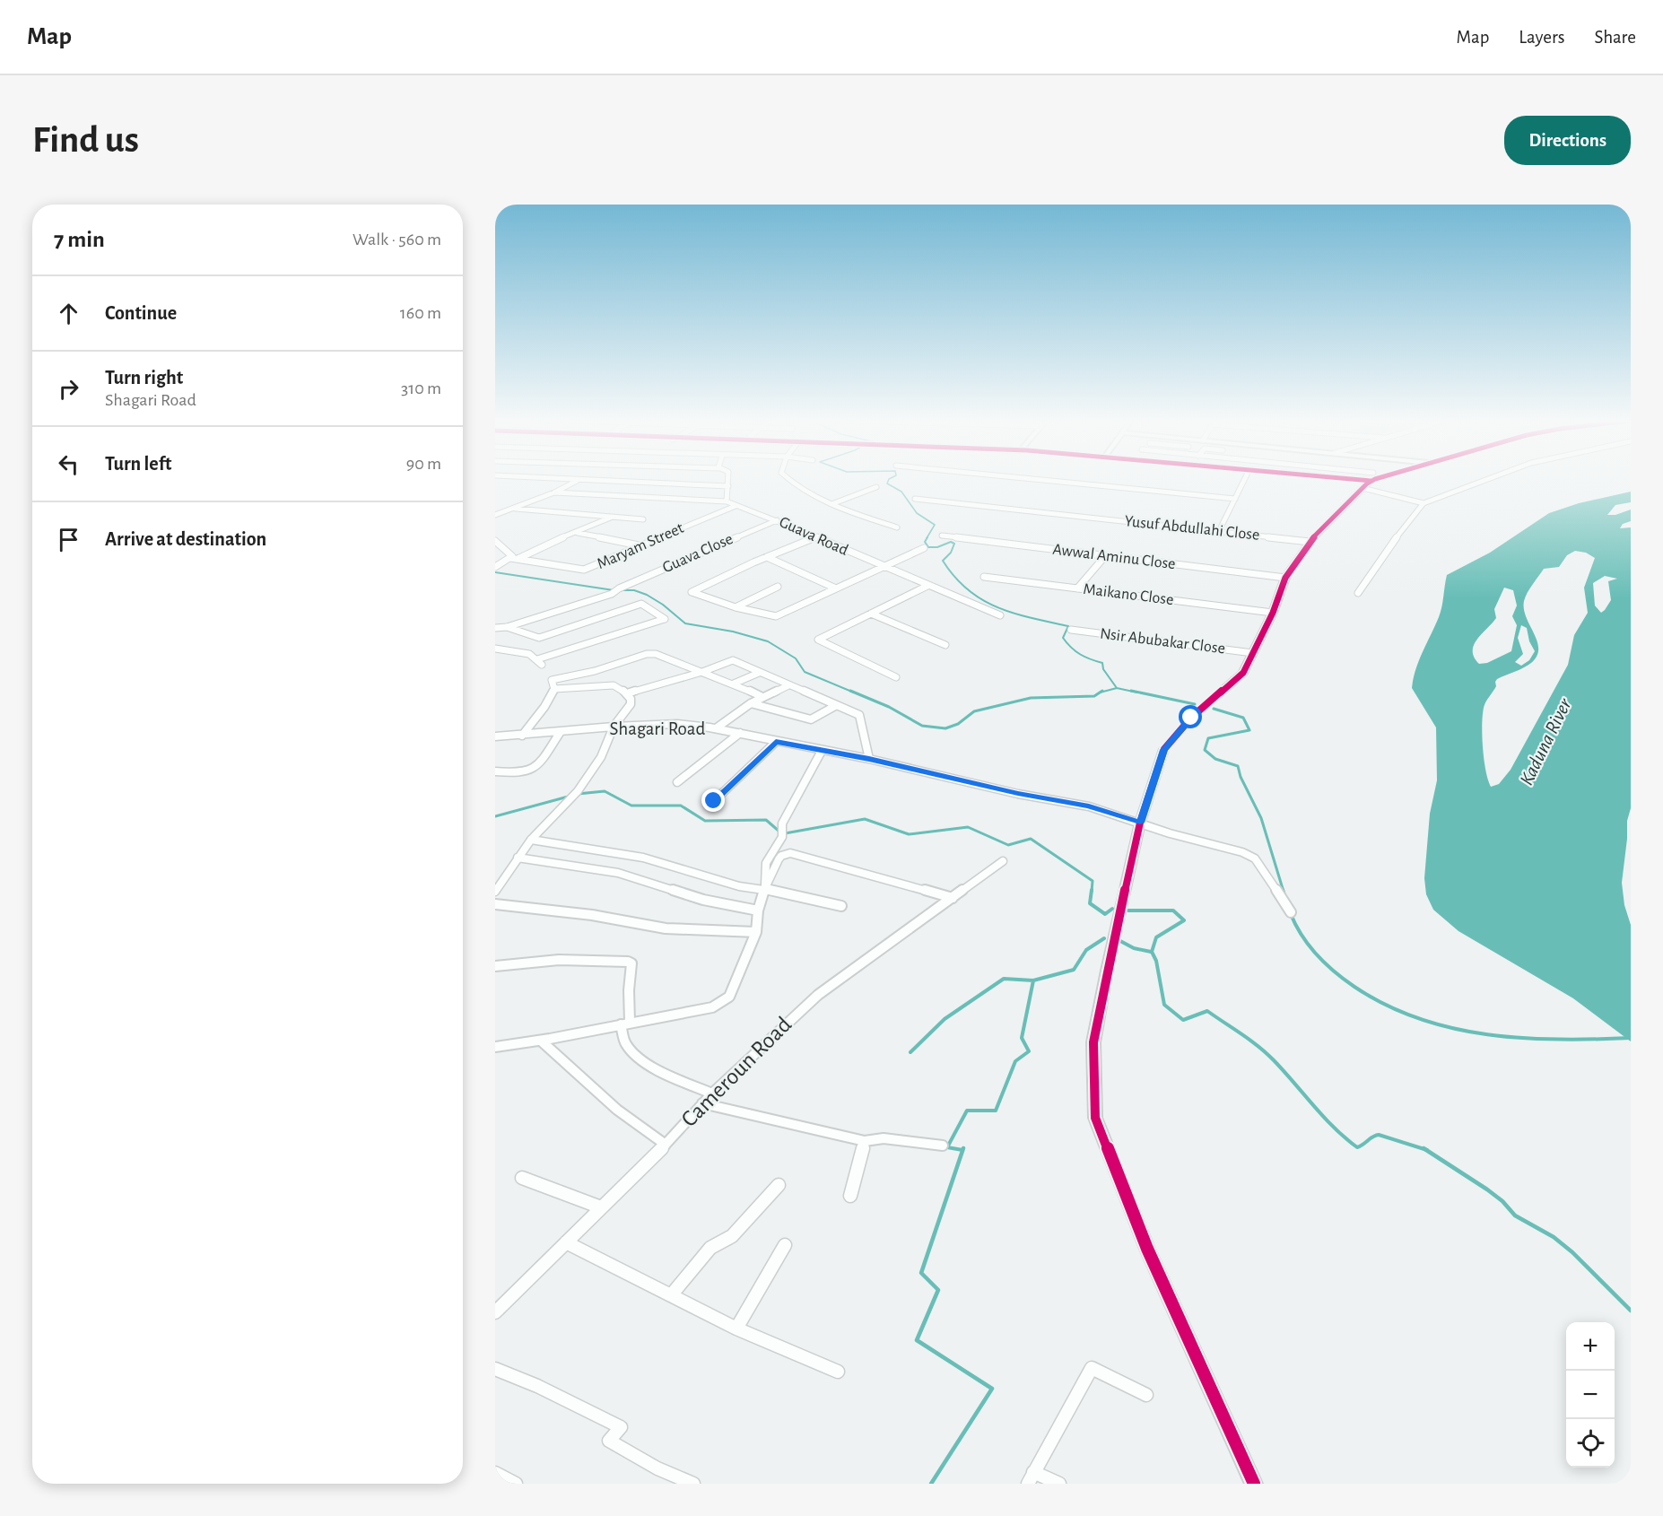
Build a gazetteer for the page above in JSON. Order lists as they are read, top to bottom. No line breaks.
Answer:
{"streets":{"street":["Yusuf Abdullahi Close","Guava Road","Maryam Street","Guava Close","Awwal Aminu Close","Maikano Close","Nsir Abubakar Close","Shagari Road","Cameroun Road"]},"crossings":[["Guava Road","Maryam Street"],["Guava Road","Guava Close"]],"water":["Kaduna River"],"page":{"header":"Map","nav":["Map","Layers","Share"],"buttons":"Directions","title":"Find us","heading":["7 min","Walk · 560 m"],"list":[["Continue","160 m"],["Turn right","Shagari Road","310 m"],["Turn left","90 m"],"Arrive at destination"],"map_buttons":["+","−"]}}
